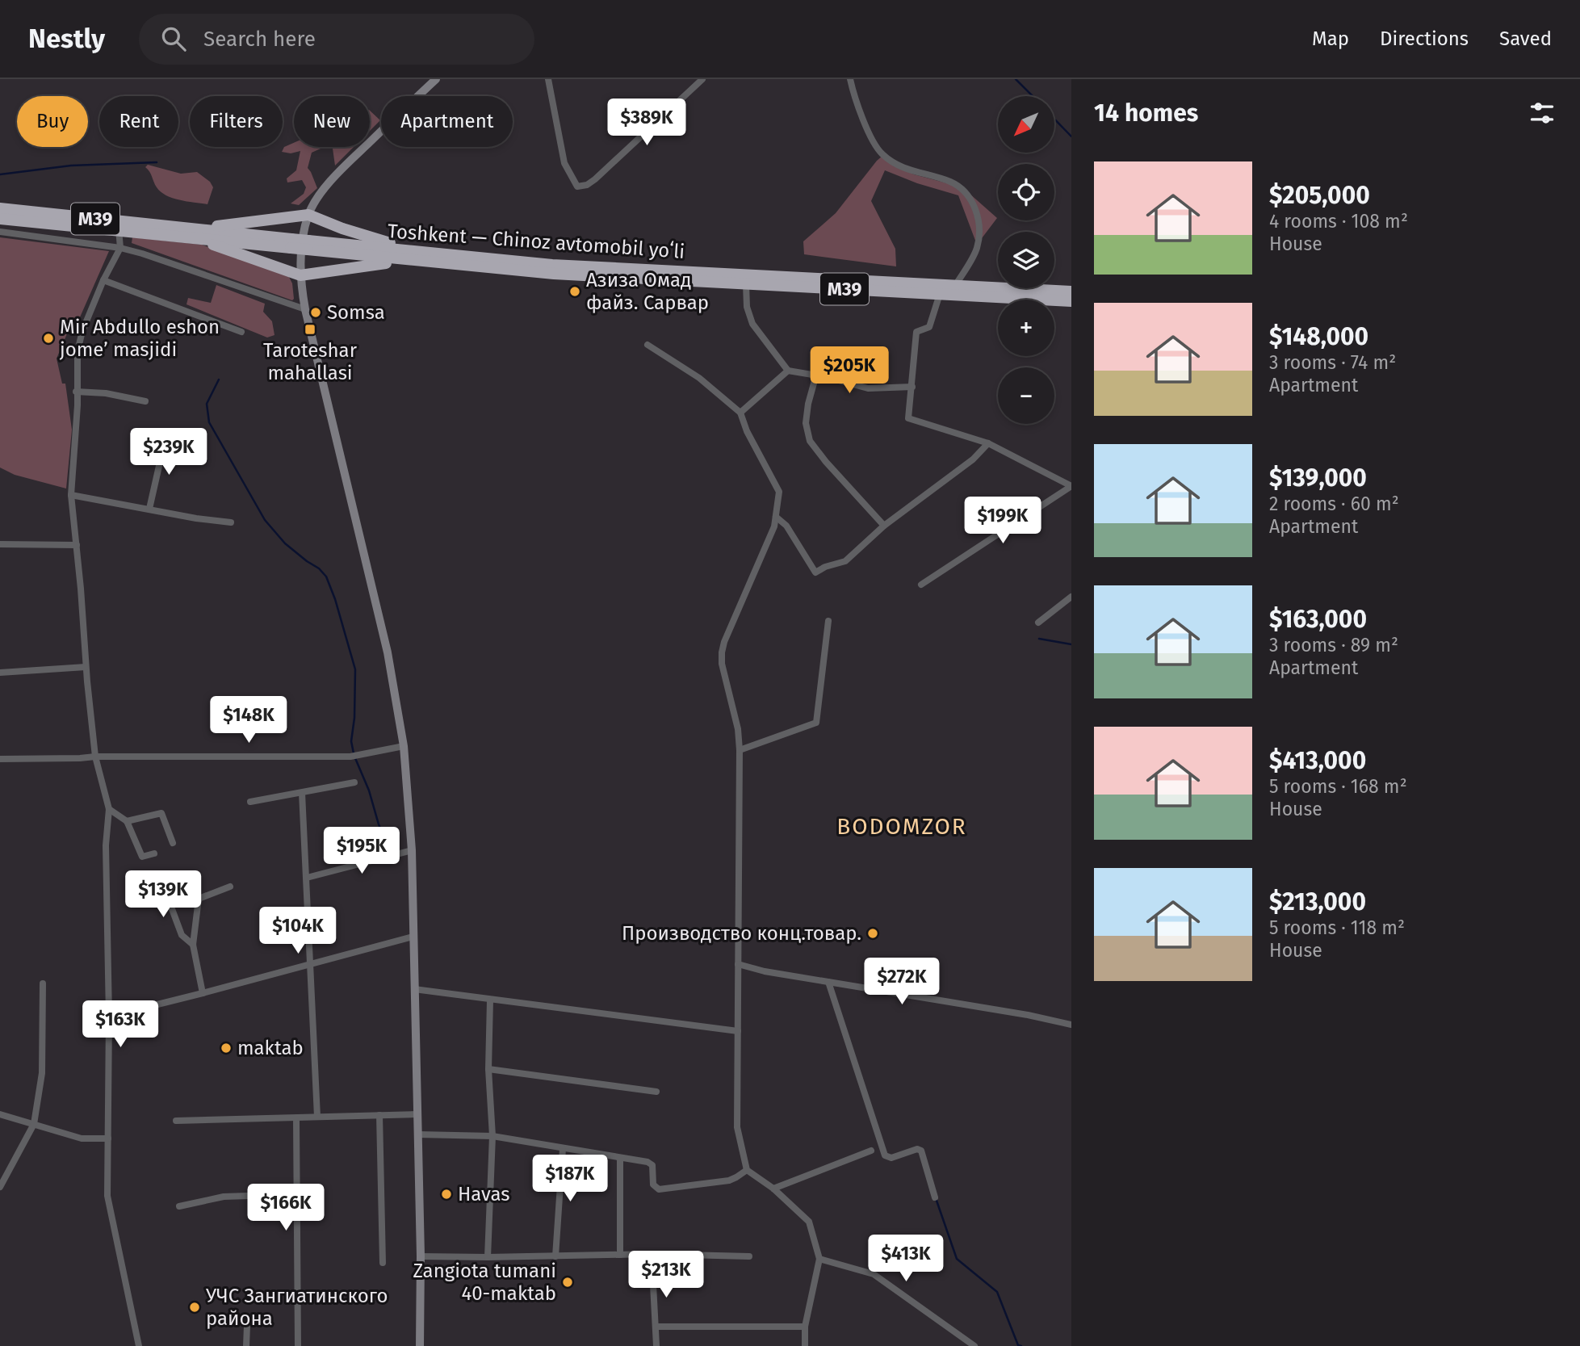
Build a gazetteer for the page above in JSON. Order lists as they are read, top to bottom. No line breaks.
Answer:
{"streets":{"highway":["M39","Toshkent — Chinoz avtomobil yoʻli"]},"districts":["BODOMZOR"],"places":{"other":["Азиза Омад файз. Сарвар","Somsa","Mir Abdullo eshon jome’ masjidi","Производство конц.товар.","maktab","Havas","Zangiota tumani 40-maktab","УЧС Зангиатинского района"],"transit":["Taroteshar mahallasi"]},"north":"bottom left","page":{"header":"Nestly","search":"Search here","nav":["Map","Directions","Saved"],"heading":"14 homes","map_buttons":["+","−"],"chip":["Buy","Rent","Filters","New","Apartment"],"price":["$389K","$205K","$239K","$199K","$148K","$195K","$139K","$104K","$272K","$163K","$187K","$166K","$413K","$213K"],"list":[{"name":"$205,000","note":"4 rooms · 108 m² · House"},{"name":"$148,000","note":"3 rooms · 74 m² · Apartment"},{"name":"$139,000","note":"2 rooms · 60 m² · Apartment"},{"name":"$163,000","note":"3 rooms · 89 m² · Apartment"},{"name":"$413,000","note":"5 rooms · 168 m² · House"},{"name":"$213,000","note":"5 rooms · 118 m² · House"}]}}
